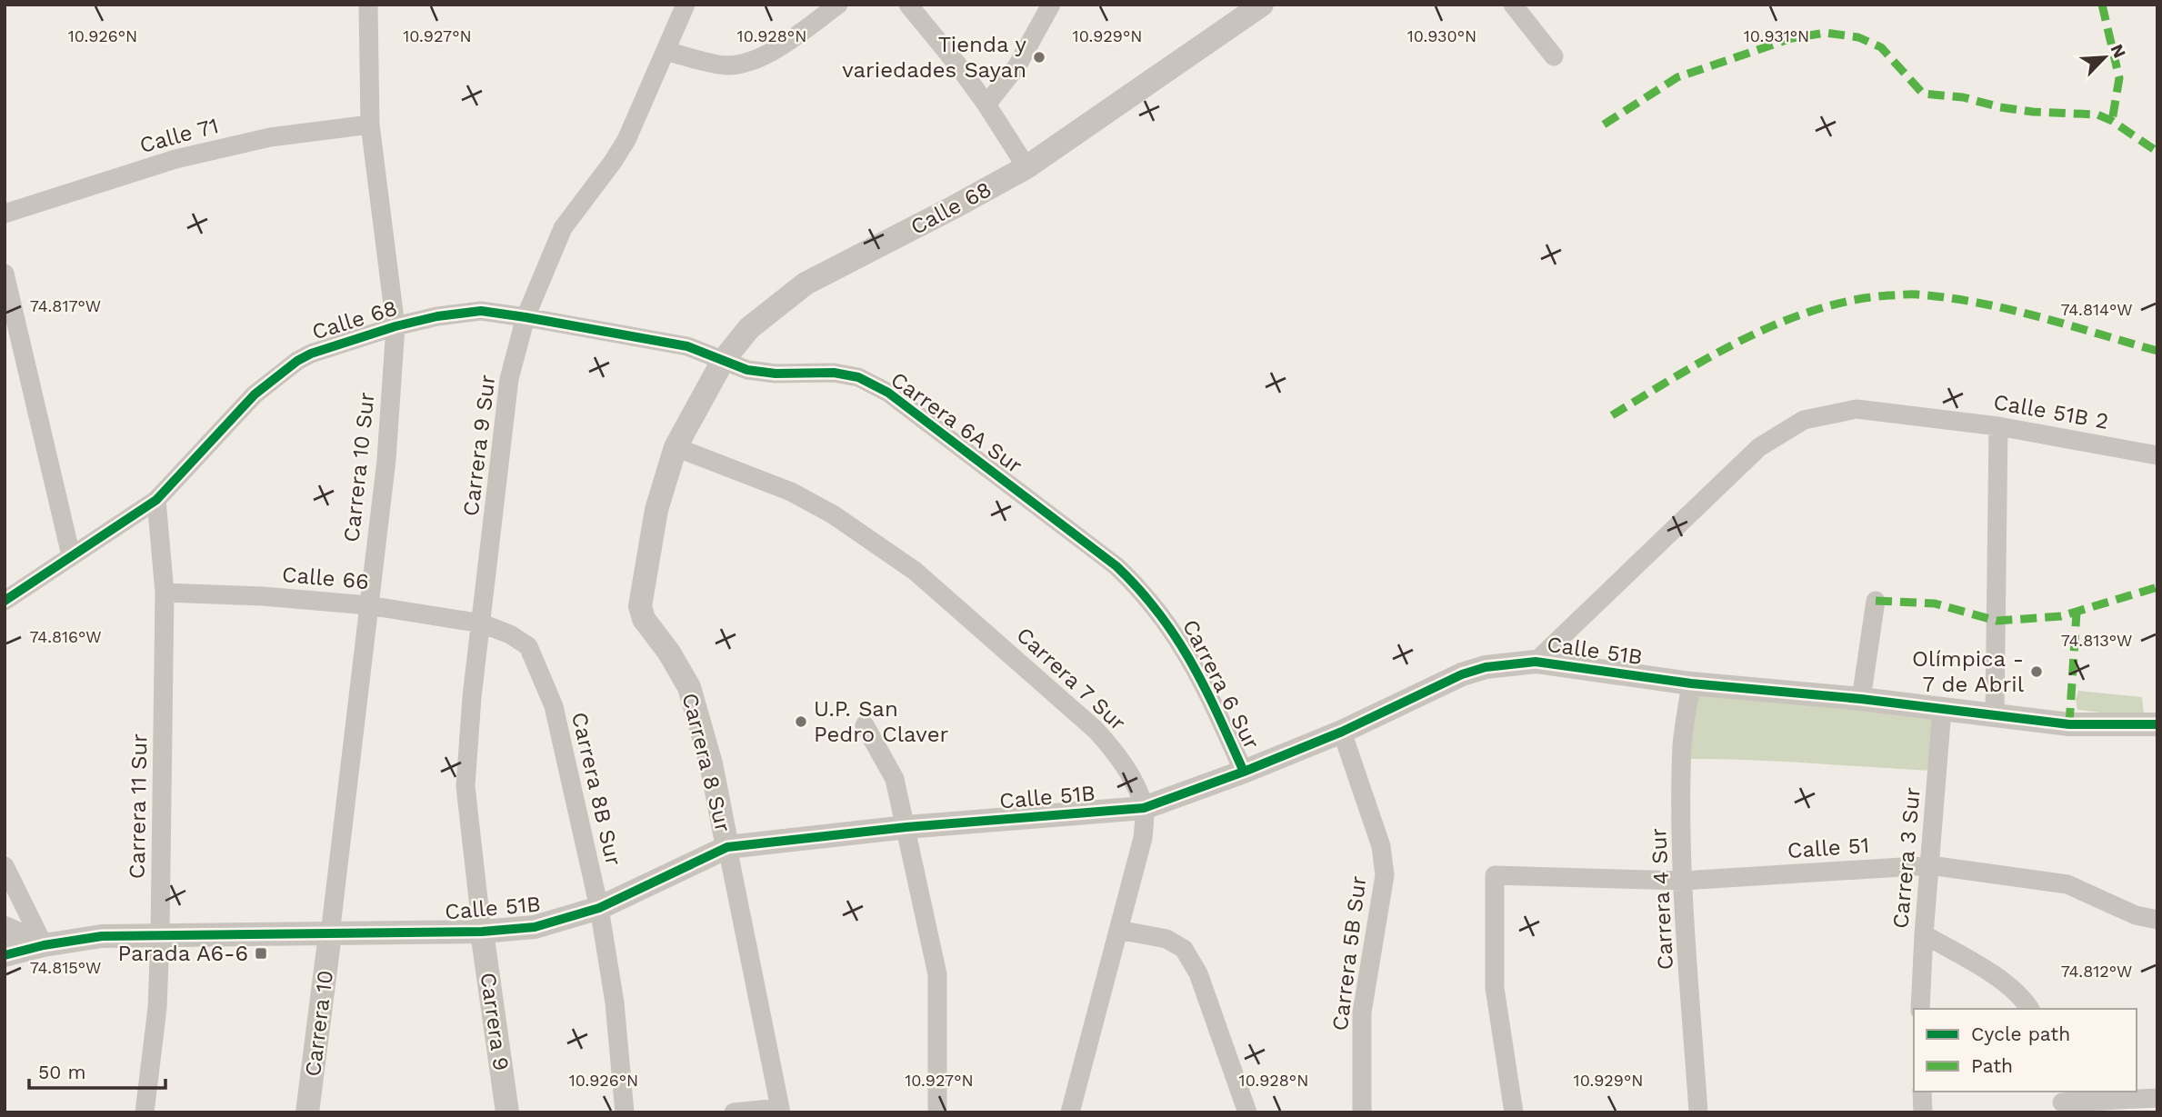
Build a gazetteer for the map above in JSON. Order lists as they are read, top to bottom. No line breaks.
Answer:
{"streets":{"street":["Calle 71","Calle 68","Calle 51B 2","Carrera 6A Sur","Carrera 9 Sur","Carrera 10 Sur","Calle 66","Calle 51B","Carrera 7 Sur","Carrera 6 Sur","Carrera 8 Sur","Carrera 8B Sur","Carrera 11 Sur","Calle 51","Carrera 3 Sur","Carrera 4 Sur","Carrera 5B Sur","Carrera 9","Carrera 10"]},"crossings":[["Calle 71","Carrera 10 Sur"],["Calle 68","Carrera 6A Sur"],["Calle 68","Carrera 9 Sur"],["Calle 68","Carrera 10 Sur"],["Calle 68","Carrera 8 Sur"],["Calle 68","Carrera 11 Sur"],["Calle 51B 2","Calle 51B"],["Carrera 6A Sur","Carrera 6 Sur"],["Carrera 6A Sur","Carrera 8 Sur"],["Carrera 9 Sur","Calle 66"],["Carrera 9 Sur","Calle 51B"],["Carrera 9 Sur","Carrera 8B Sur"],["Carrera 9 Sur","Carrera 9"],["Carrera 10 Sur","Calle 66"],["Carrera 10 Sur","Calle 51B"],["Carrera 10 Sur","Carrera 10"],["Calle 66","Carrera 8B Sur"],["Calle 66","Carrera 11 Sur"],["Calle 51B","Carrera 7 Sur"],["Calle 51B","Carrera 6 Sur"],["Calle 51B","Carrera 8 Sur"],["Calle 51B","Carrera 8B Sur"],["Calle 51B","Carrera 11 Sur"],["Calle 51B","Carrera 3 Sur"],["Calle 51B","Carrera 4 Sur"],["Calle 51B","Carrera 5B Sur"],["Calle 51B","Carrera 9"],["Calle 51B","Carrera 10"],["Carrera 7 Sur","Carrera 8 Sur"],["Calle 51","Carrera 3 Sur"],["Calle 51","Carrera 4 Sur"]],"places":{"other":["Tienda y variedades Sayan","Olímpica - 7 de Abril","U.P. San Pedro Claver"],"transit":["Parada A6-6"]},"legend":["Cycle path","Path"],"scale_bar":"50 m","north":"top right","coordinates":["10.926°N","10.927°N","10.928°N","10.929°N","10.930°N","10.931°N","74.817°W","74.814°W","74.816°W","74.813°W","74.815°W","74.812°W"]}
